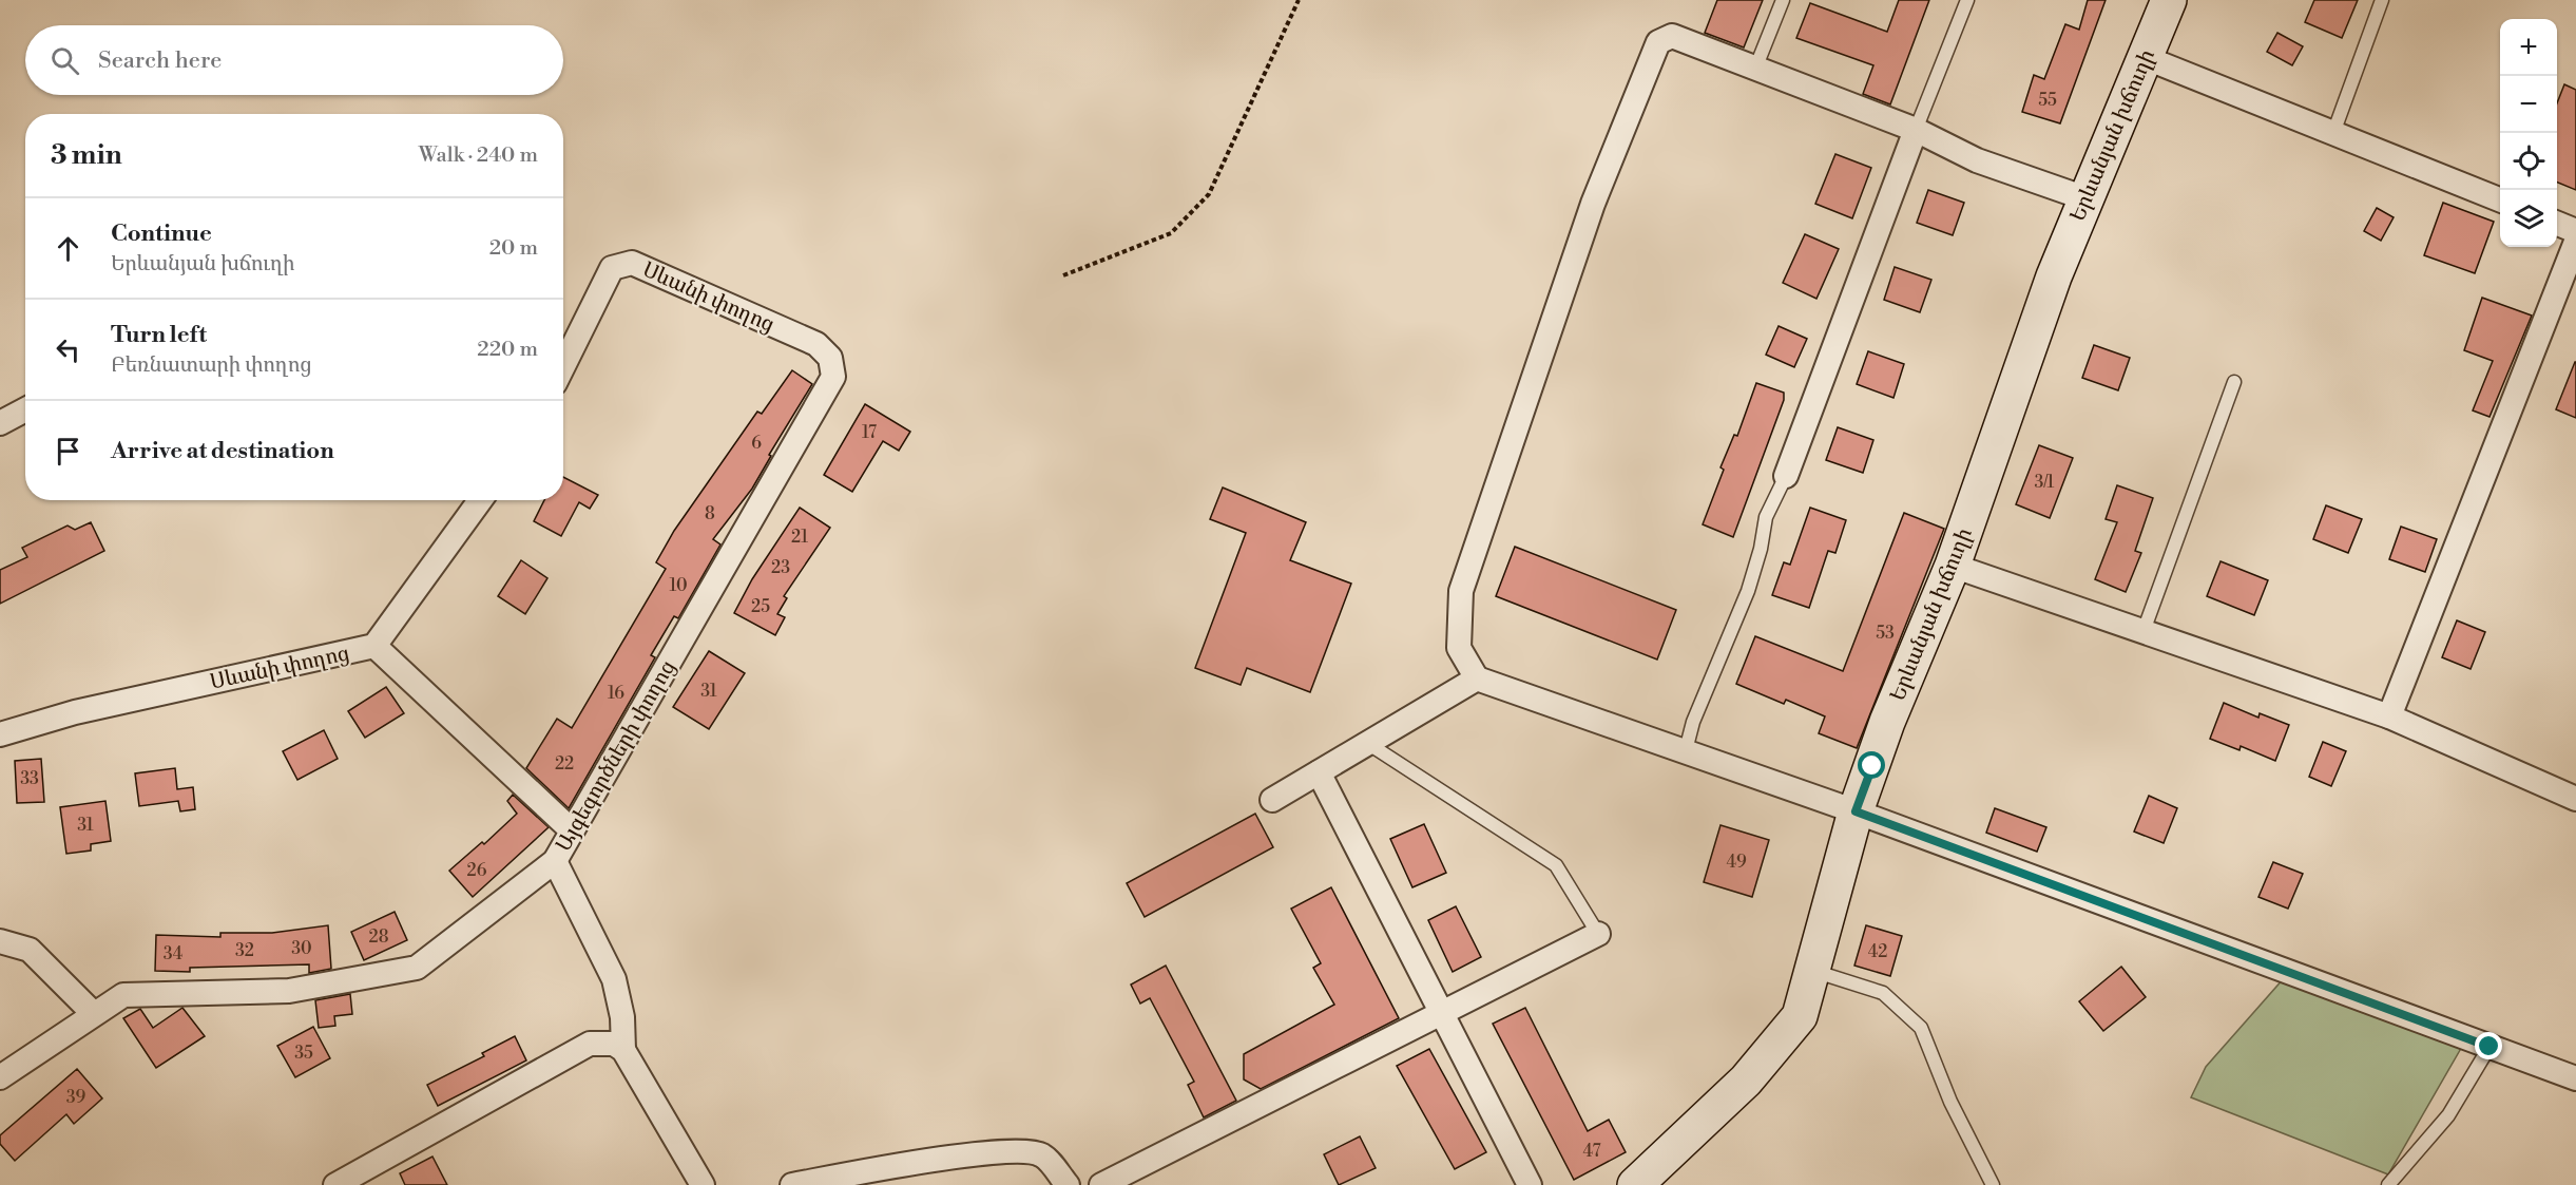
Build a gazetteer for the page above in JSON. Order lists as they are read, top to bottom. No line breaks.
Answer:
{"streets":{"main road":["Երևանյան խճուղի"],"street":["Սևանի փողոց","Այգեգործների փողոց"]},"crossings":[["Սևանի փողոց","Այգեգործների փողոց"]],"house_numbers":["55","17","6","3/1","8","21","23","10","25","53","31","16","22","33","31","49","26","28","30","32","42","34","35","39","47"],"page":{"map_buttons":["+","−"],"search":"Search here","heading":["3 min","Walk · 240 m"],"list":[["Continue","Երևանյան խճուղի","20 m"],["Turn left","Բեռնատարի փողոց","220 m"],"Arrive at destination"]}}
